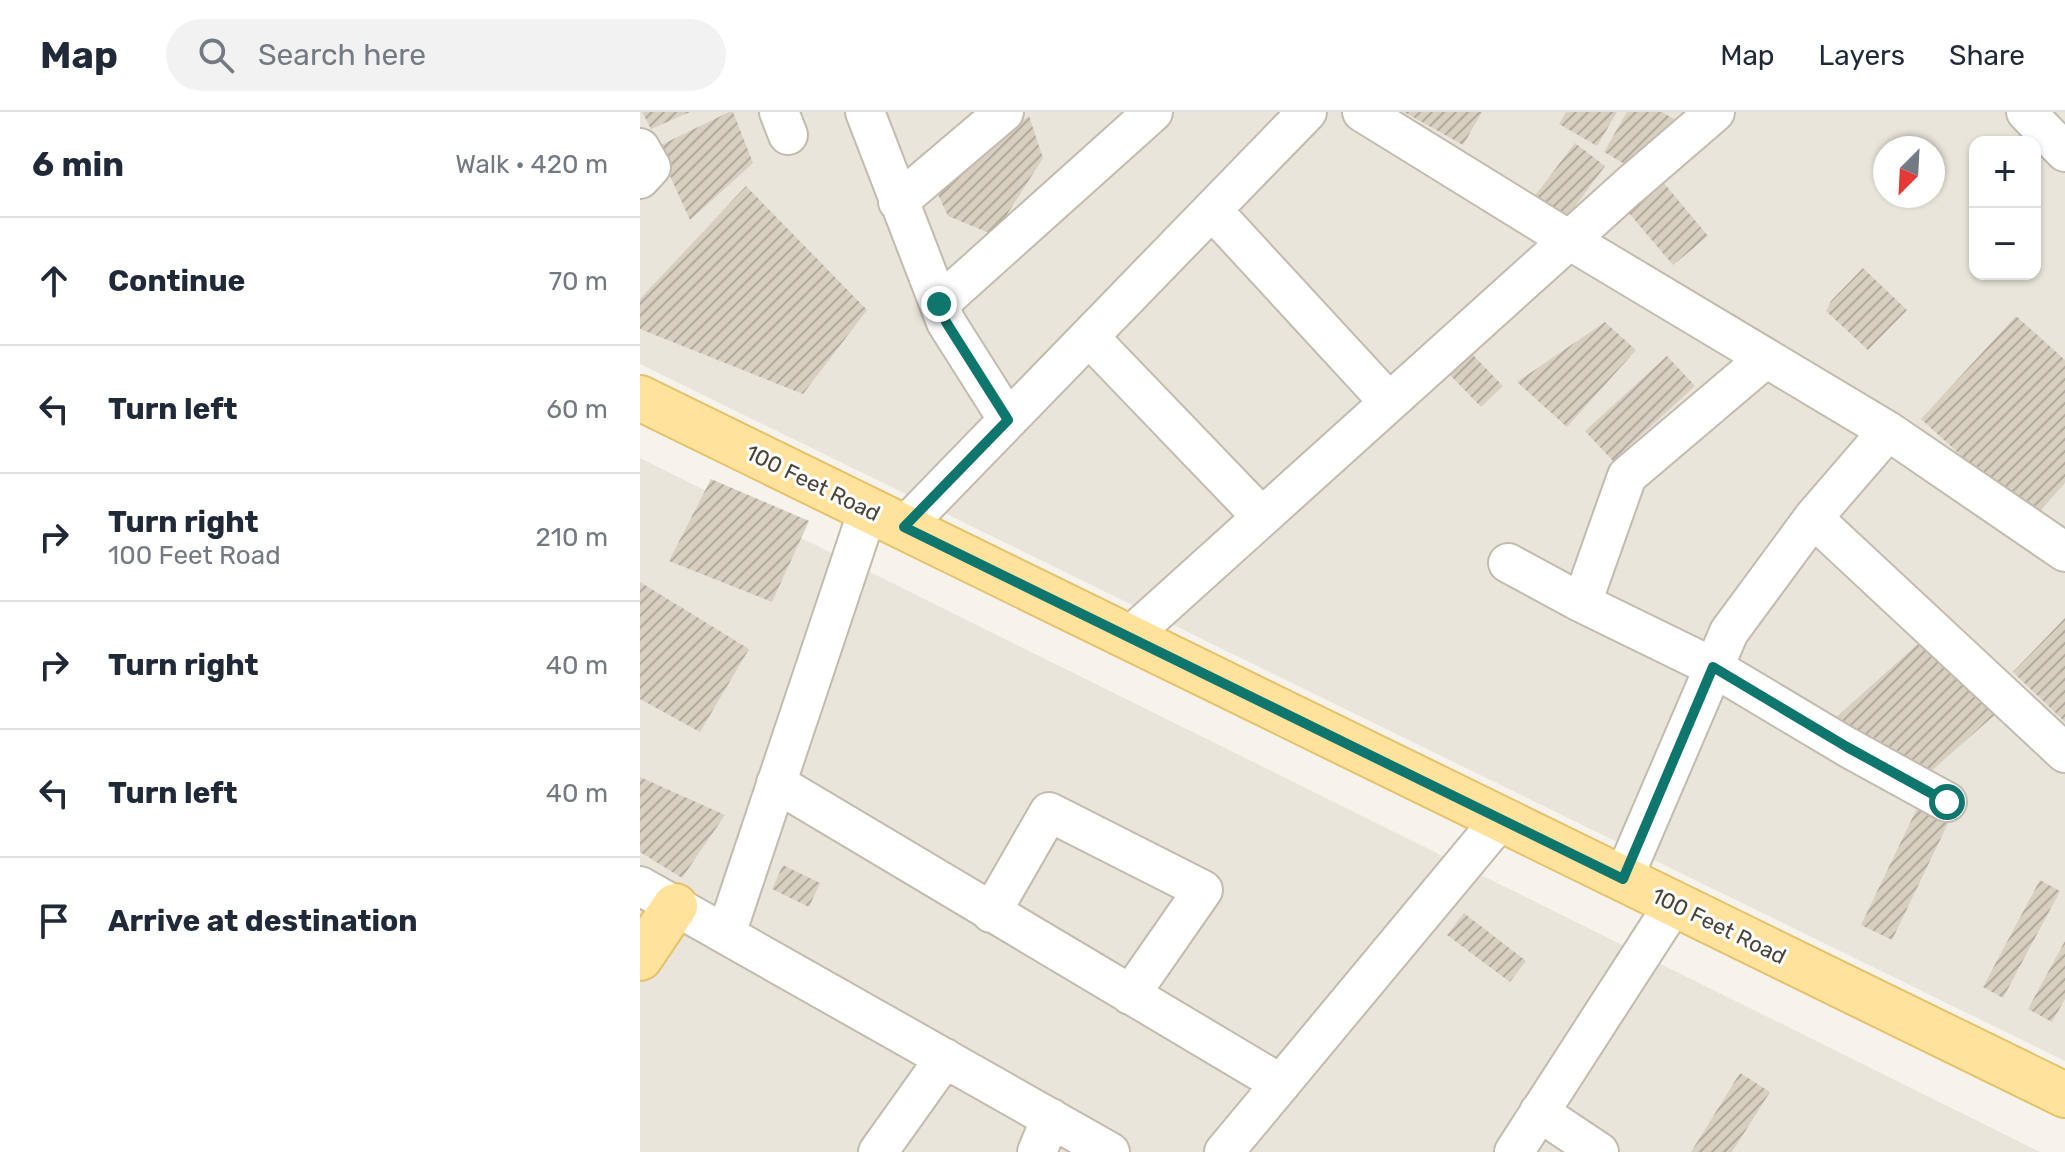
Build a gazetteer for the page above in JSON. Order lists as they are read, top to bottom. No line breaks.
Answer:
{"streets":{"main road":["100 Feet Road"]},"north":"bottom left","page":{"header":"Map","search":"Search here","nav":["Map","Layers","Share"],"heading":["6 min","Walk · 420 m"],"map_buttons":["+","−"],"list":[["Continue","70 m"],["Turn left","60 m"],["Turn right","100 Feet Road","210 m"],["Turn right","40 m"],["Turn left","40 m"],"Arrive at destination"]}}
